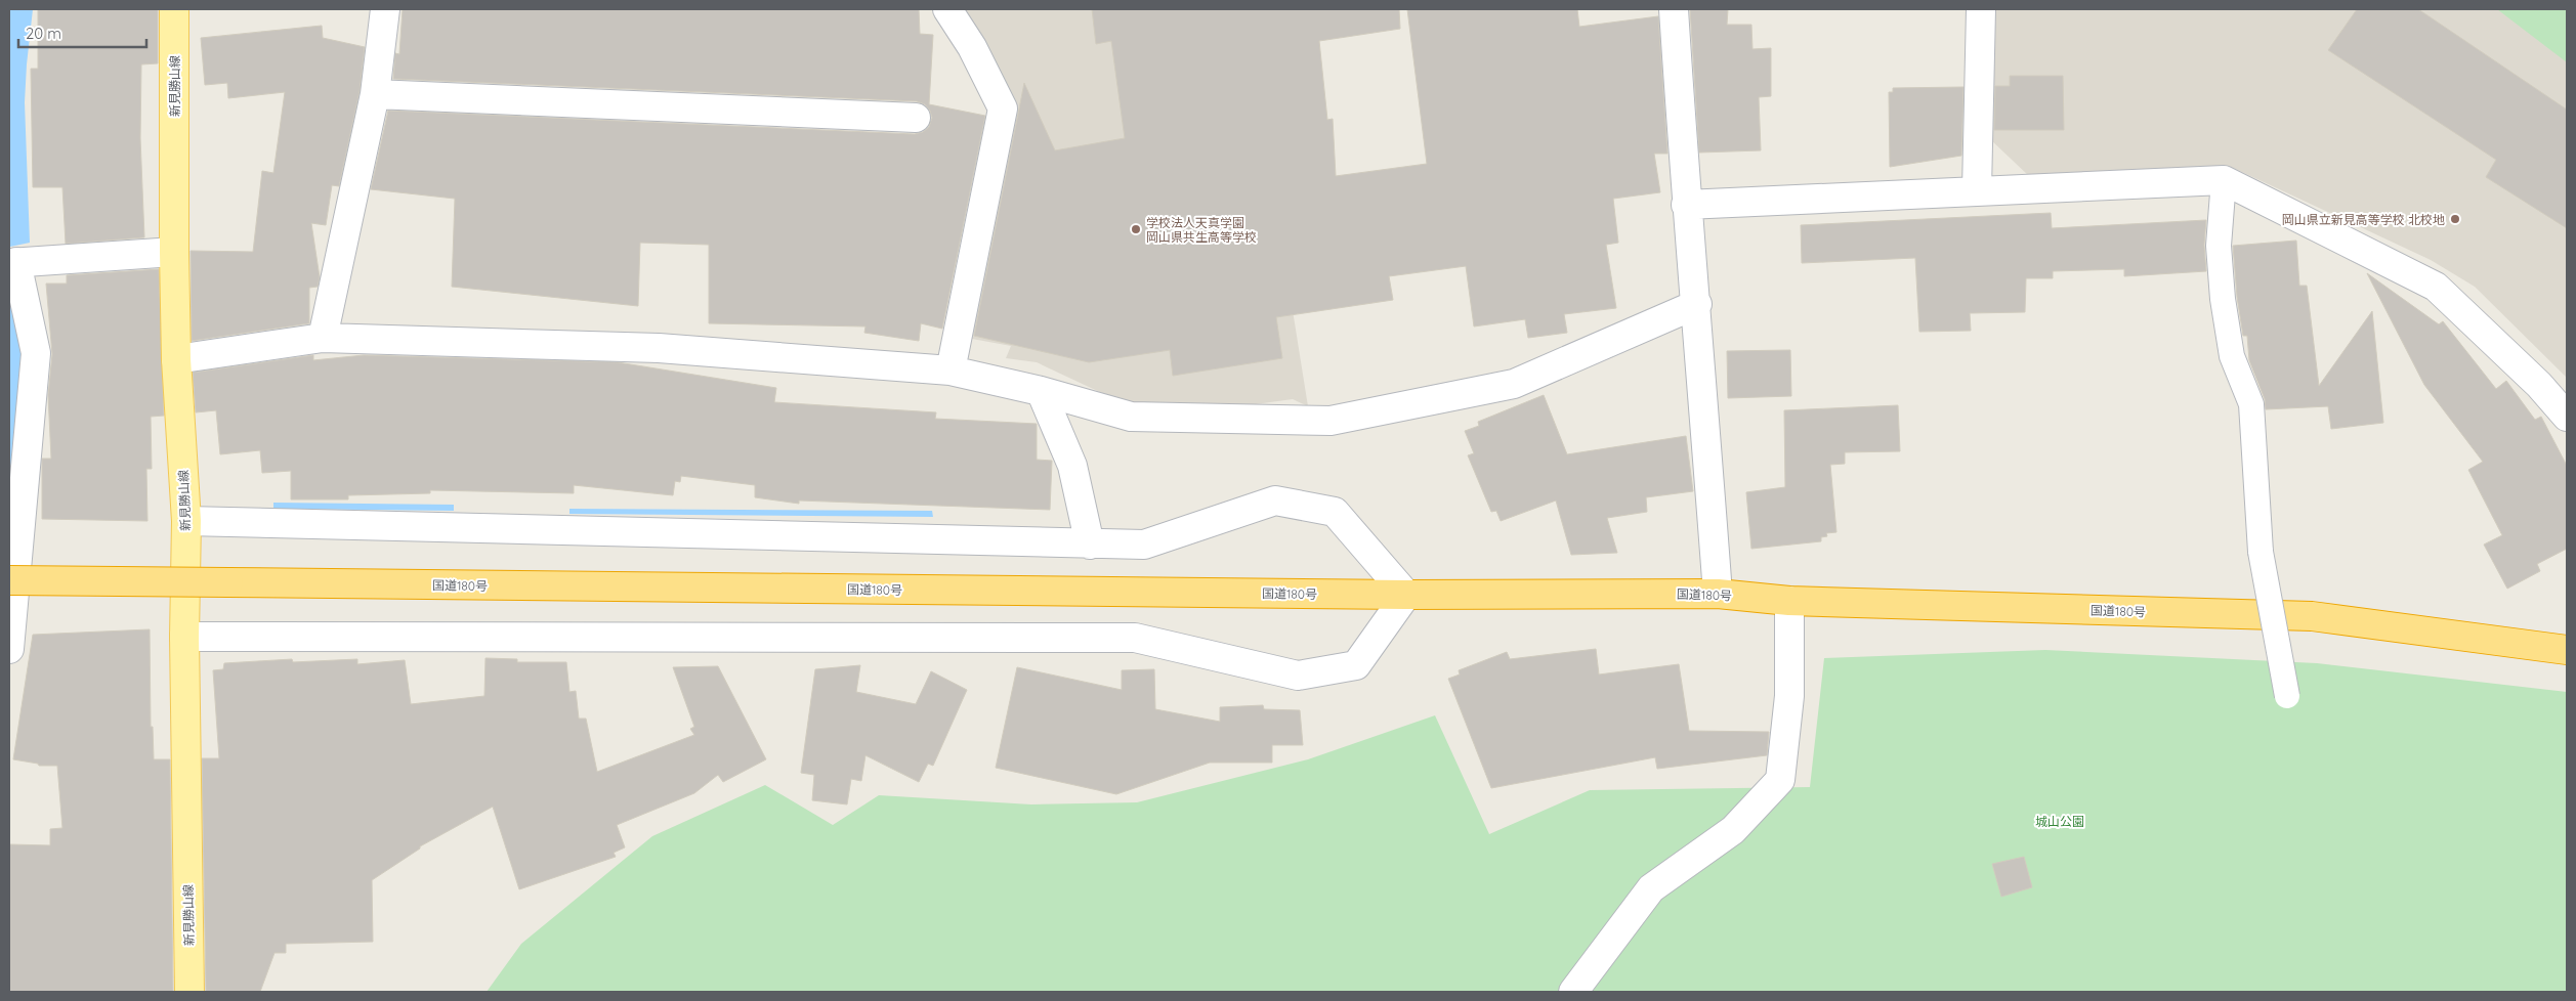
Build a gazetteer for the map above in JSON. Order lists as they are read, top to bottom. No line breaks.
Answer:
{"streets":{"highway":["国道180号"],"main road":["新見勝山線"]},"parks":["城山公園"],"places":["岡山県立新見高等学校 北校地","学校法人天真学園 岡山県共生高等学校"],"scale_bar":"20 m"}
